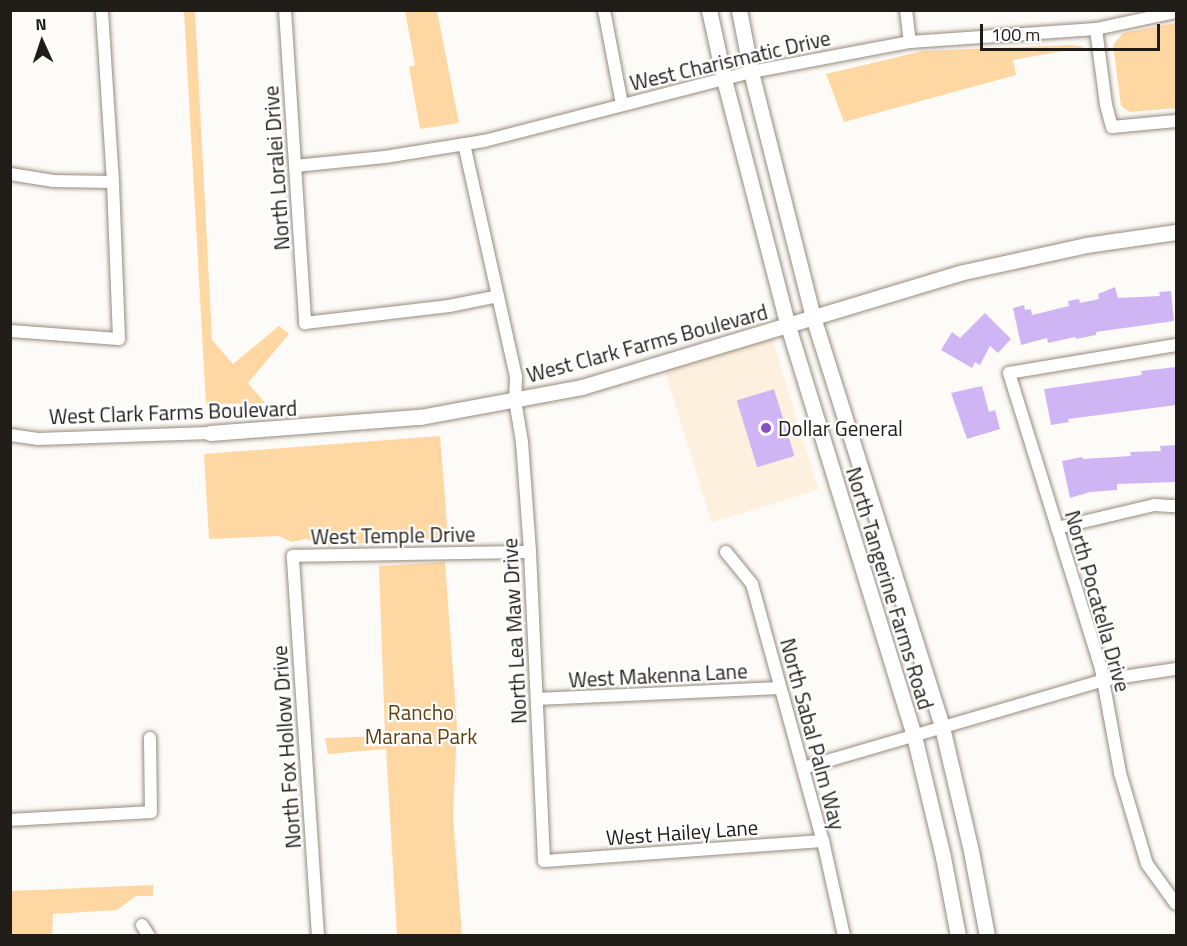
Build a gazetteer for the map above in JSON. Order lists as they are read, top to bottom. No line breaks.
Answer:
{"streets":{"street":["West Charismatic Drive","North Loralei Drive","West Clark Farms Boulevard","West Temple Drive","North Tangerine Farms Road","North Pocatella Drive","North Lea Maw Drive","West Makenna Lane","North Sabal Palm Way","North Fox Hollow Drive","West Hailey Lane"]},"crossings":[["West Charismatic Drive","North Loralei Drive"],["West Charismatic Drive","North Tangerine Farms Road"],["West Charismatic Drive","North Lea Maw Drive"],["North Loralei Drive","North Lea Maw Drive"],["West Clark Farms Boulevard","North Tangerine Farms Road"],["West Clark Farms Boulevard","North Lea Maw Drive"],["West Temple Drive","North Lea Maw Drive"],["West Temple Drive","North Fox Hollow Drive"],["North Lea Maw Drive","West Makenna Lane"],["North Lea Maw Drive","West Hailey Lane"],["West Makenna Lane","North Sabal Palm Way"],["North Sabal Palm Way","West Hailey Lane"]],"parks":["Rancho Marana Park"],"places":["Dollar General"],"scale_bar":"100 m","north":"top"}
